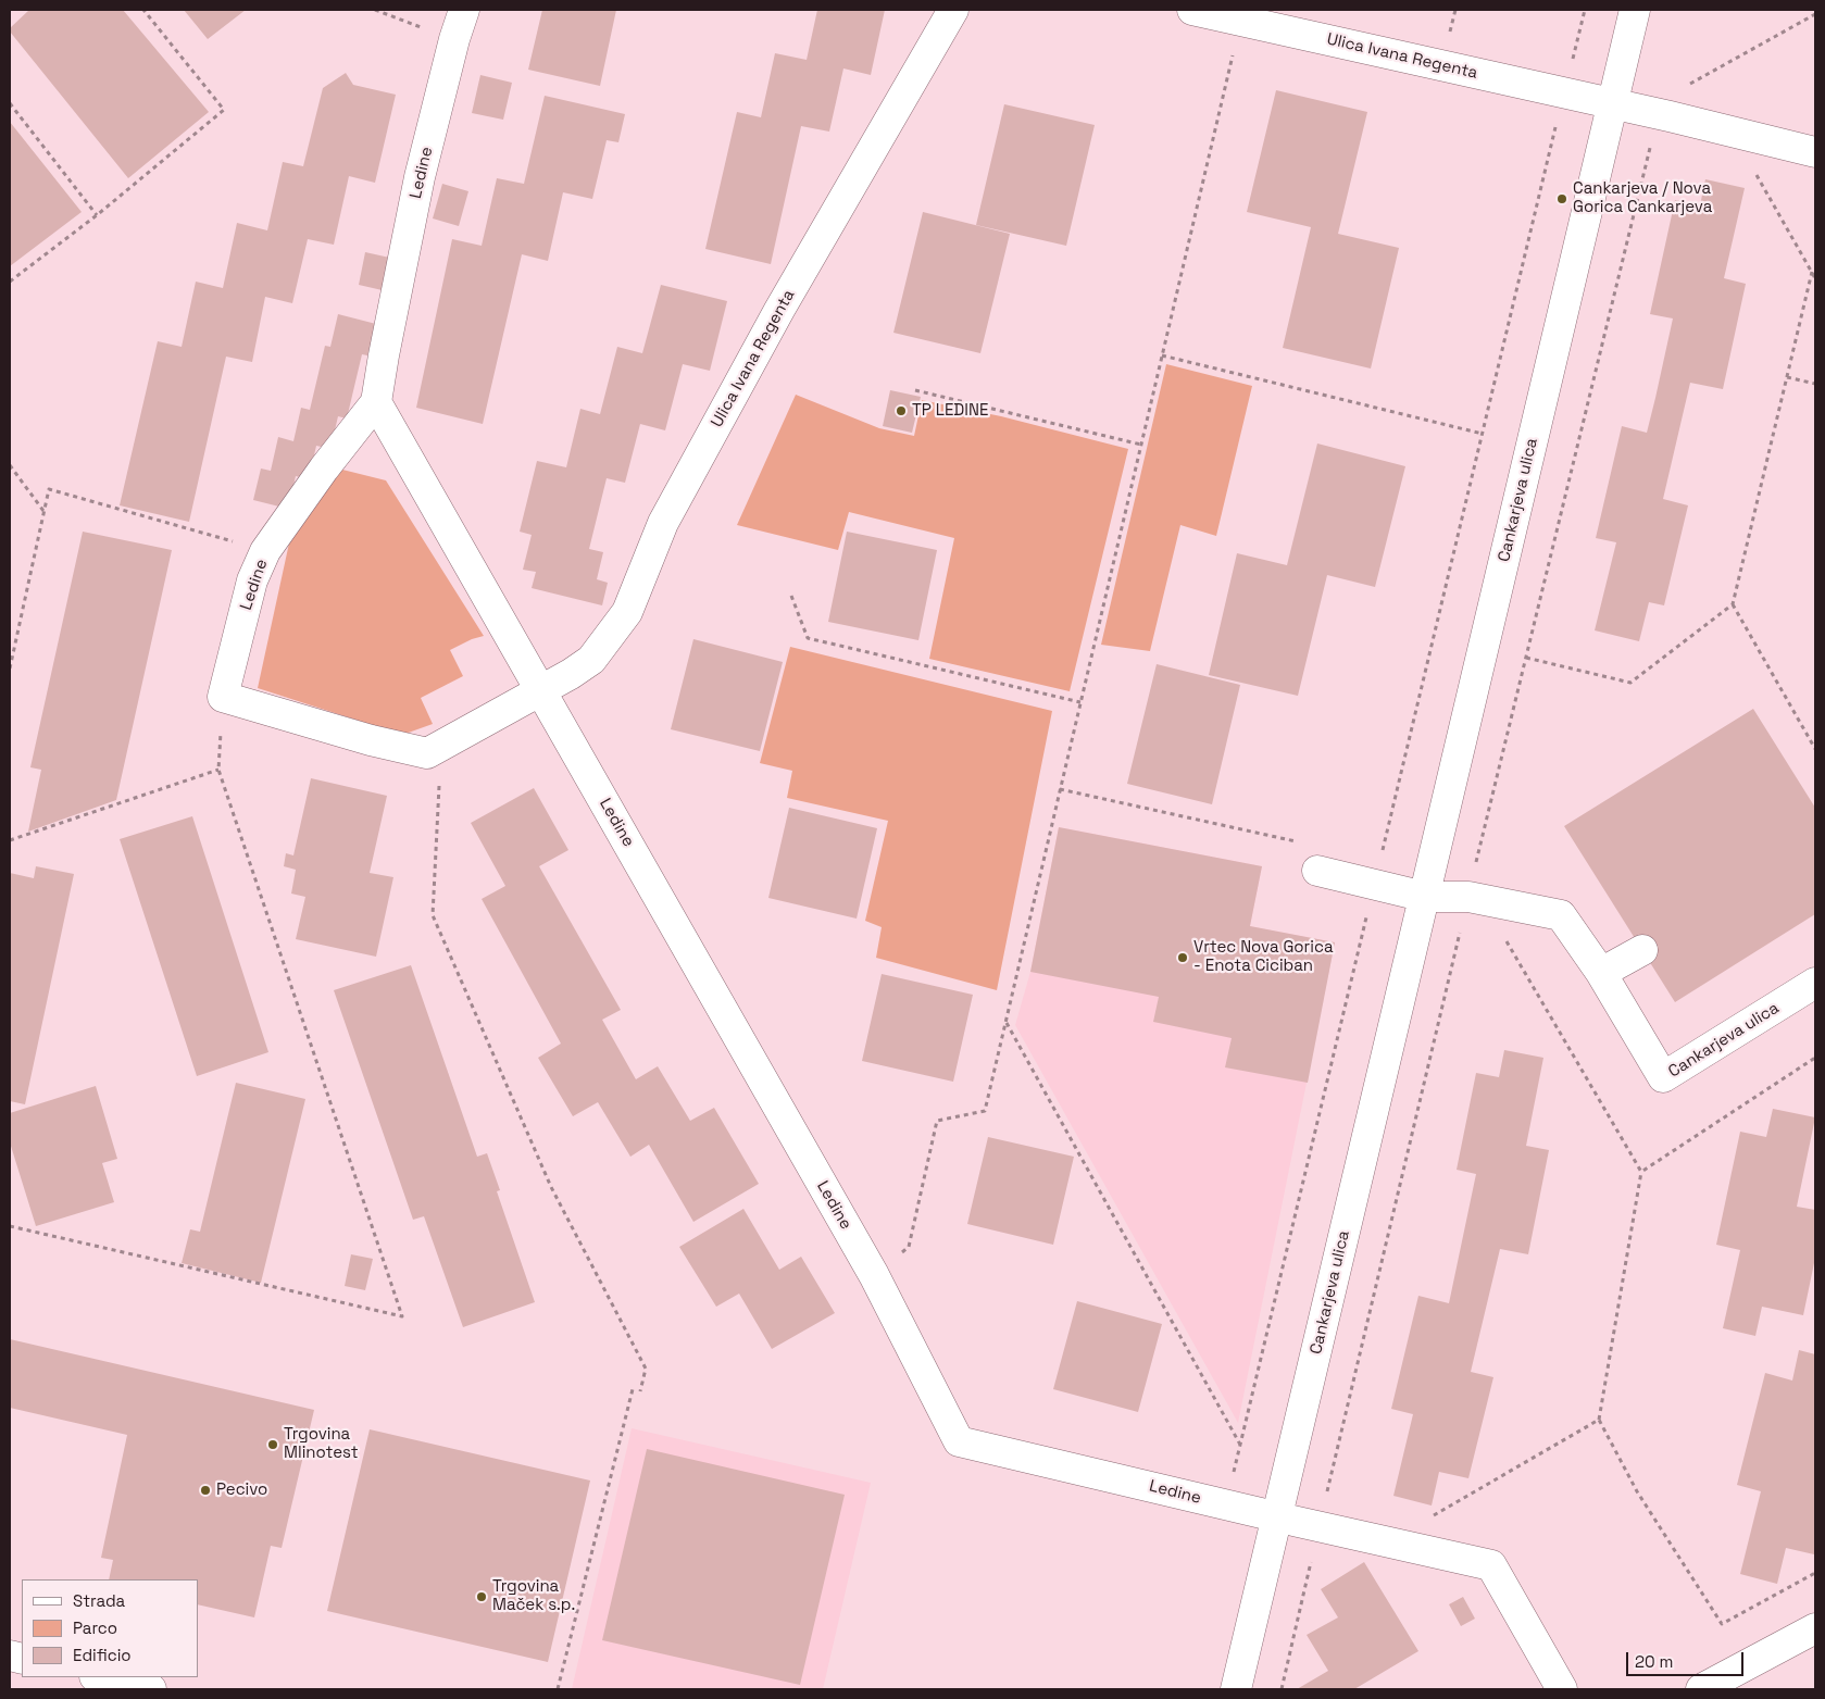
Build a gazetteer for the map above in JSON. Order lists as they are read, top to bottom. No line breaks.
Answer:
{"streets":{"street":["Ulica Ivana Regenta","Ledine","Cankarjeva ulica"]},"crossings":[["Ulica Ivana Regenta","Ledine"],["Ulica Ivana Regenta","Cankarjeva ulica"],["Ledine","Cankarjeva ulica"]],"places":["Cankarjeva / Nova Gorica Cankarjeva","TP LEDINE","Vrtec Nova Gorica - Enota Ciciban","Trgovina Mlinotest","Pecivo","Trgovina Maček s.p."],"legend":["Strada","Parco","Edificio"],"scale_bar":"20 m"}
